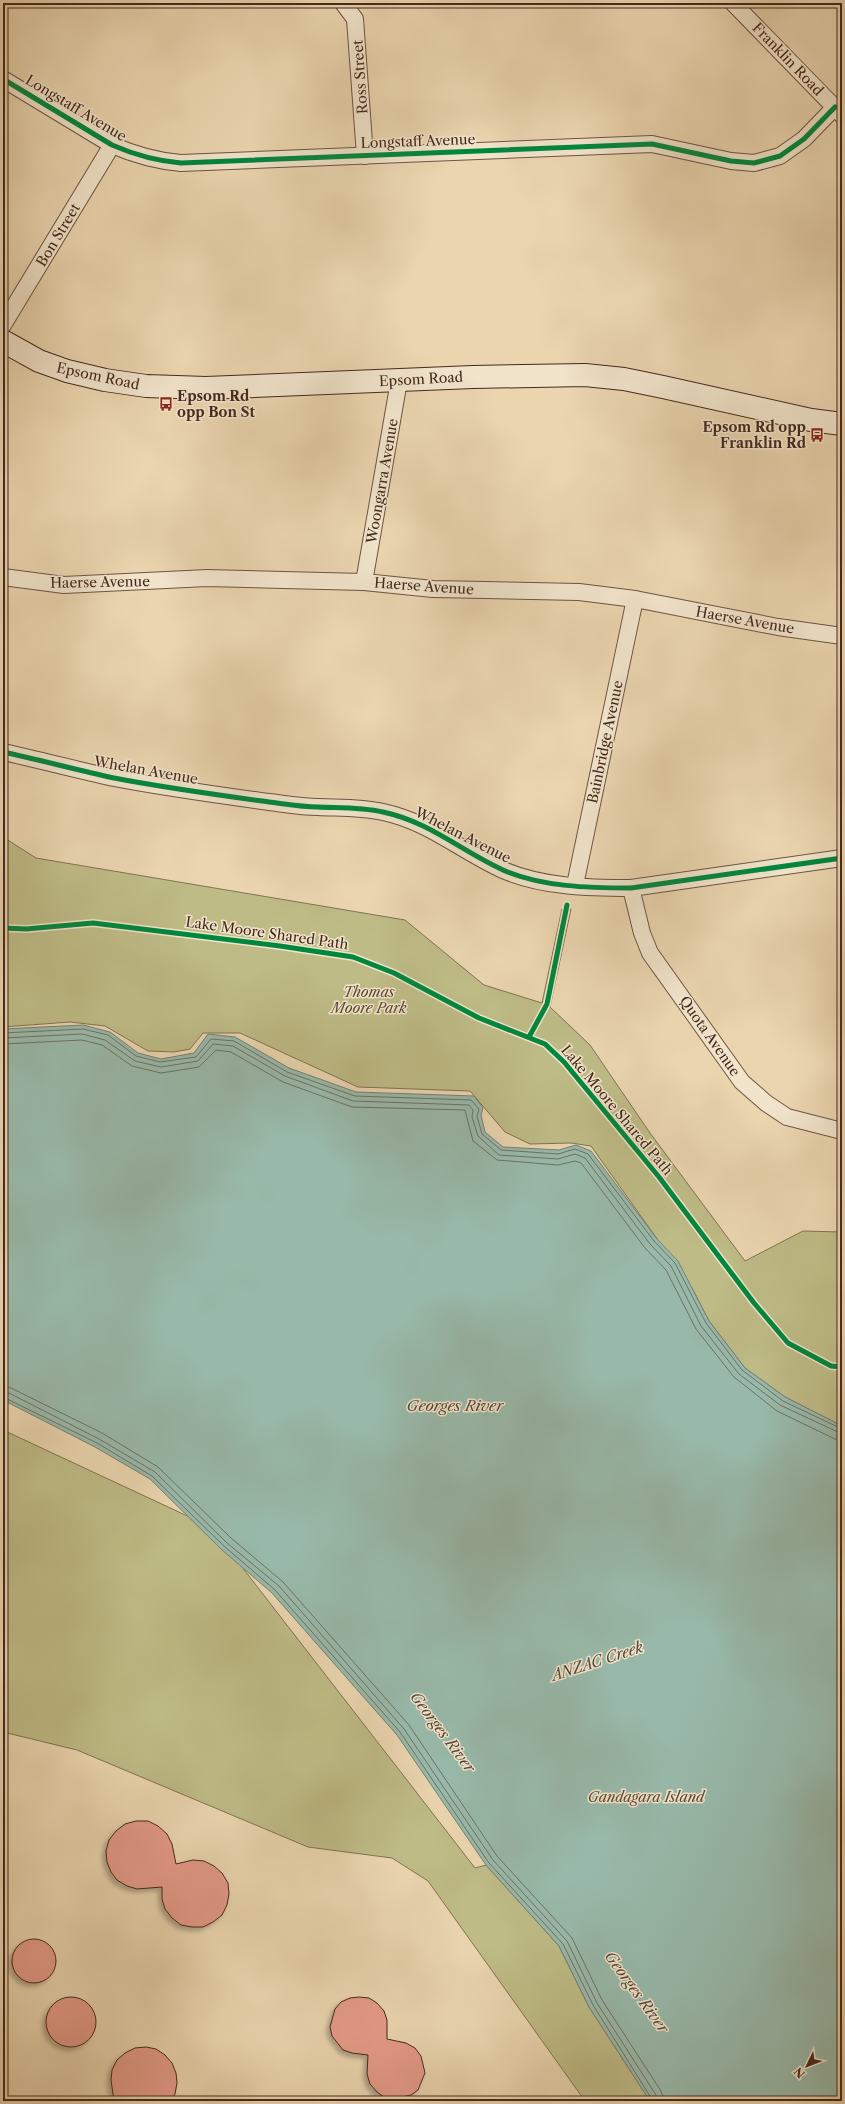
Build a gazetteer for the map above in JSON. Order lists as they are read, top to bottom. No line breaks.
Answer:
{"streets":{"street":["Franklin Road","Ross Street","Longstaff Avenue","Bon Street","Epsom Road","Woongarra Avenue","Haerse Avenue","Bainbridge Avenue","Whelan Avenue","Quota Avenue"],"cycle path":["Lake Moore Shared Path"]},"crossings":[["Franklin Road","Longstaff Avenue"],["Ross Street","Longstaff Avenue"],["Longstaff Avenue","Bon Street"],["Epsom Road","Woongarra Avenue"],["Woongarra Avenue","Haerse Avenue"],["Haerse Avenue","Bainbridge Avenue"],["Bainbridge Avenue","Whelan Avenue"],["Whelan Avenue","Quota Avenue"]],"water":["Georges River","ANZAC Creek"],"parks":["Thomas Moore Park","Gandagara Island"],"places":{"bus stop":["Epsom Rd opp Bon St","Epsom Rd opp Franklin Rd"]},"north":"bottom left"}
